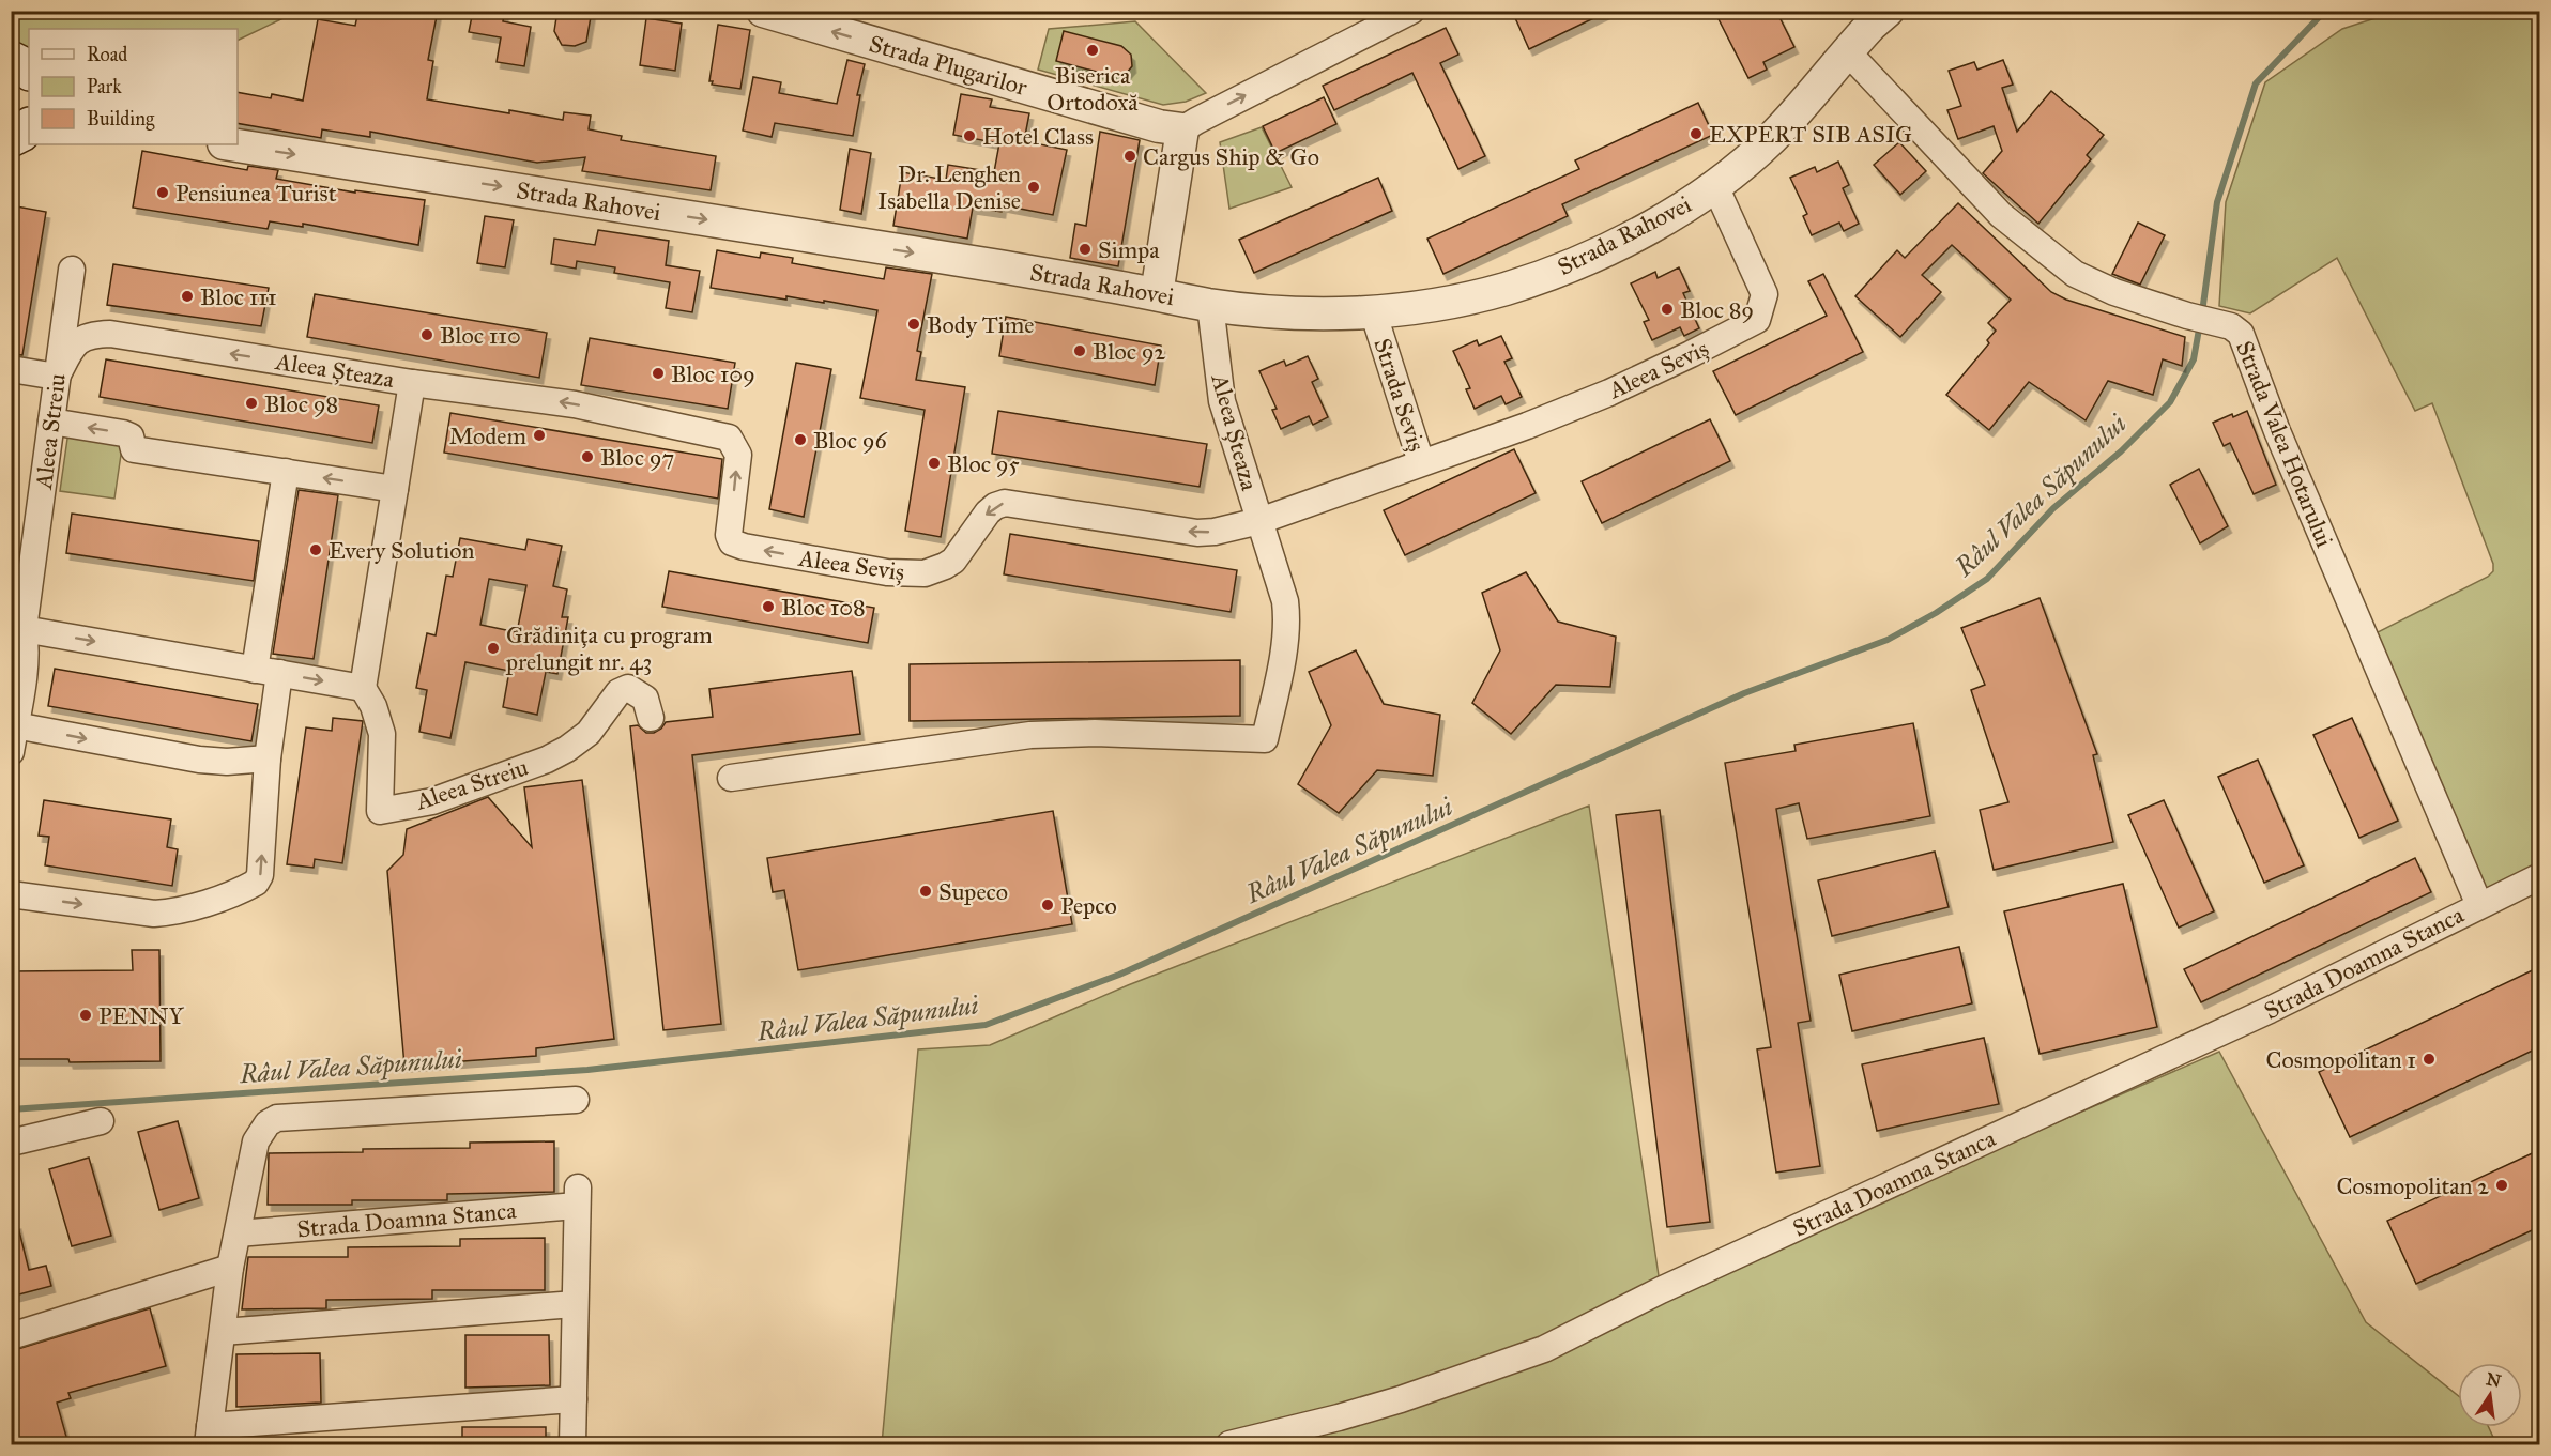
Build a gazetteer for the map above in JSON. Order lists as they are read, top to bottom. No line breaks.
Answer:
{"streets":{"street":["Strada Plugarilor","Strada Rahovei","Aleea Seviș","Aleea Șteaza","Strada Seviș","Aleea Streiu","Strada Valea Hotarului","Strada Doamna Stanca"]},"crossings":[["Strada Rahovei","Aleea Seviș"],["Strada Rahovei","Aleea Șteaza"],["Strada Rahovei","Strada Seviș"],["Strada Rahovei","Strada Valea Hotarului"],["Aleea Seviș","Aleea Șteaza"],["Aleea Seviș","Strada Seviș"],["Aleea Șteaza","Strada Seviș"],["Aleea Șteaza","Aleea Streiu"],["Strada Valea Hotarului","Strada Doamna Stanca"]],"one_way":["Strada Plugarilor","Strada Rahovei","Aleea Seviș"],"water":["Râul Valea Săpunului"],"places":["Biserica Ortodoxă","EXPERT SIB ASIG","Hotel Class","Cargus Ship & Go","Dr. Lenghen Isabella Denise","Pensiunea Turist","Simpa","Bloc 111","Bloc 89","Body Time","Bloc 110","Bloc 92","Bloc 109","Bloc 98","Modem","Bloc 96","Bloc 97","Bloc 95","Every Solution","Bloc 108","Grădinița cu program prelungit nr. 43","Supeco","Pepco","PENNY","Cosmopolitan 1","Cosmopolitan 2"],"legend":["Road","Park","Building"],"north":"top"}
